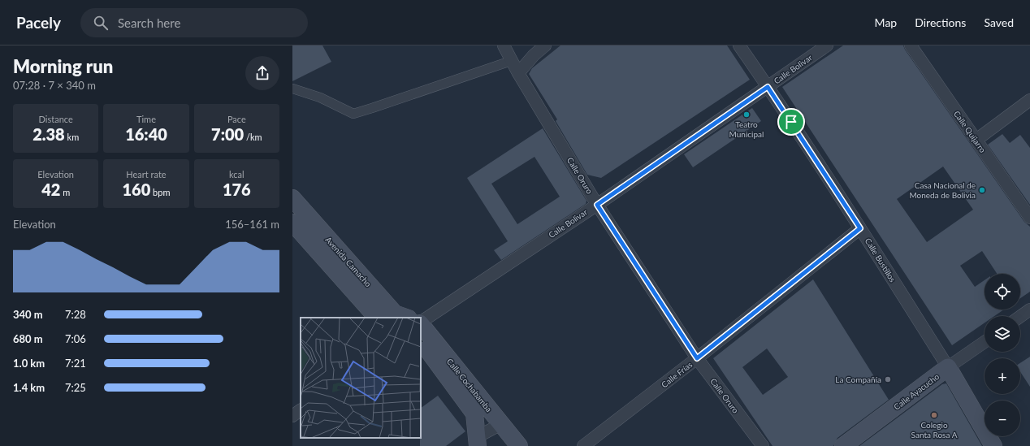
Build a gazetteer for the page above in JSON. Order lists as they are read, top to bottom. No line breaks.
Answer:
{"streets":{"main road":["Calle Bustillos","Avenida Camacho","Calle Cochabamba","Calle Ayacucho"],"street":["Calle Bolivar","Calle Quijarro","Calle Oruro","Calle Frías"]},"crossings":[["Calle Bolivar","Calle Oruro"],["Calle Bolivar","Calle Bustillos"],["Calle Oruro","Calle Frías"],["Calle Bustillos","Calle Frías"],["Calle Bustillos","Calle Ayacucho"]],"places":["Teatro Municipal","Casa Nacional de Moneda de Bolivia","La Compañía","Colegio Santa Rosa A"],"page":{"header":"Pacely","search":"Search here","nav":["Map","Directions","Saved"],"heading":["Morning run","07:28 · 7 × 340 m"],"stats":[["Distance","2.38 km"],["Time","16:40"],["Pace","7:00 /km"],["Elevation","42 m"],["Heart rate","160 bpm"],["kcal","176"]],"chart":["Elevation","156–161 m"],"map_buttons":["+","−"],"list":[{"name":"340 m","note":"7:28"},{"name":"680 m","note":"7:06"},{"name":"1.0 km","note":"7:21"},{"name":"1.4 km","note":"7:25"}]}}
